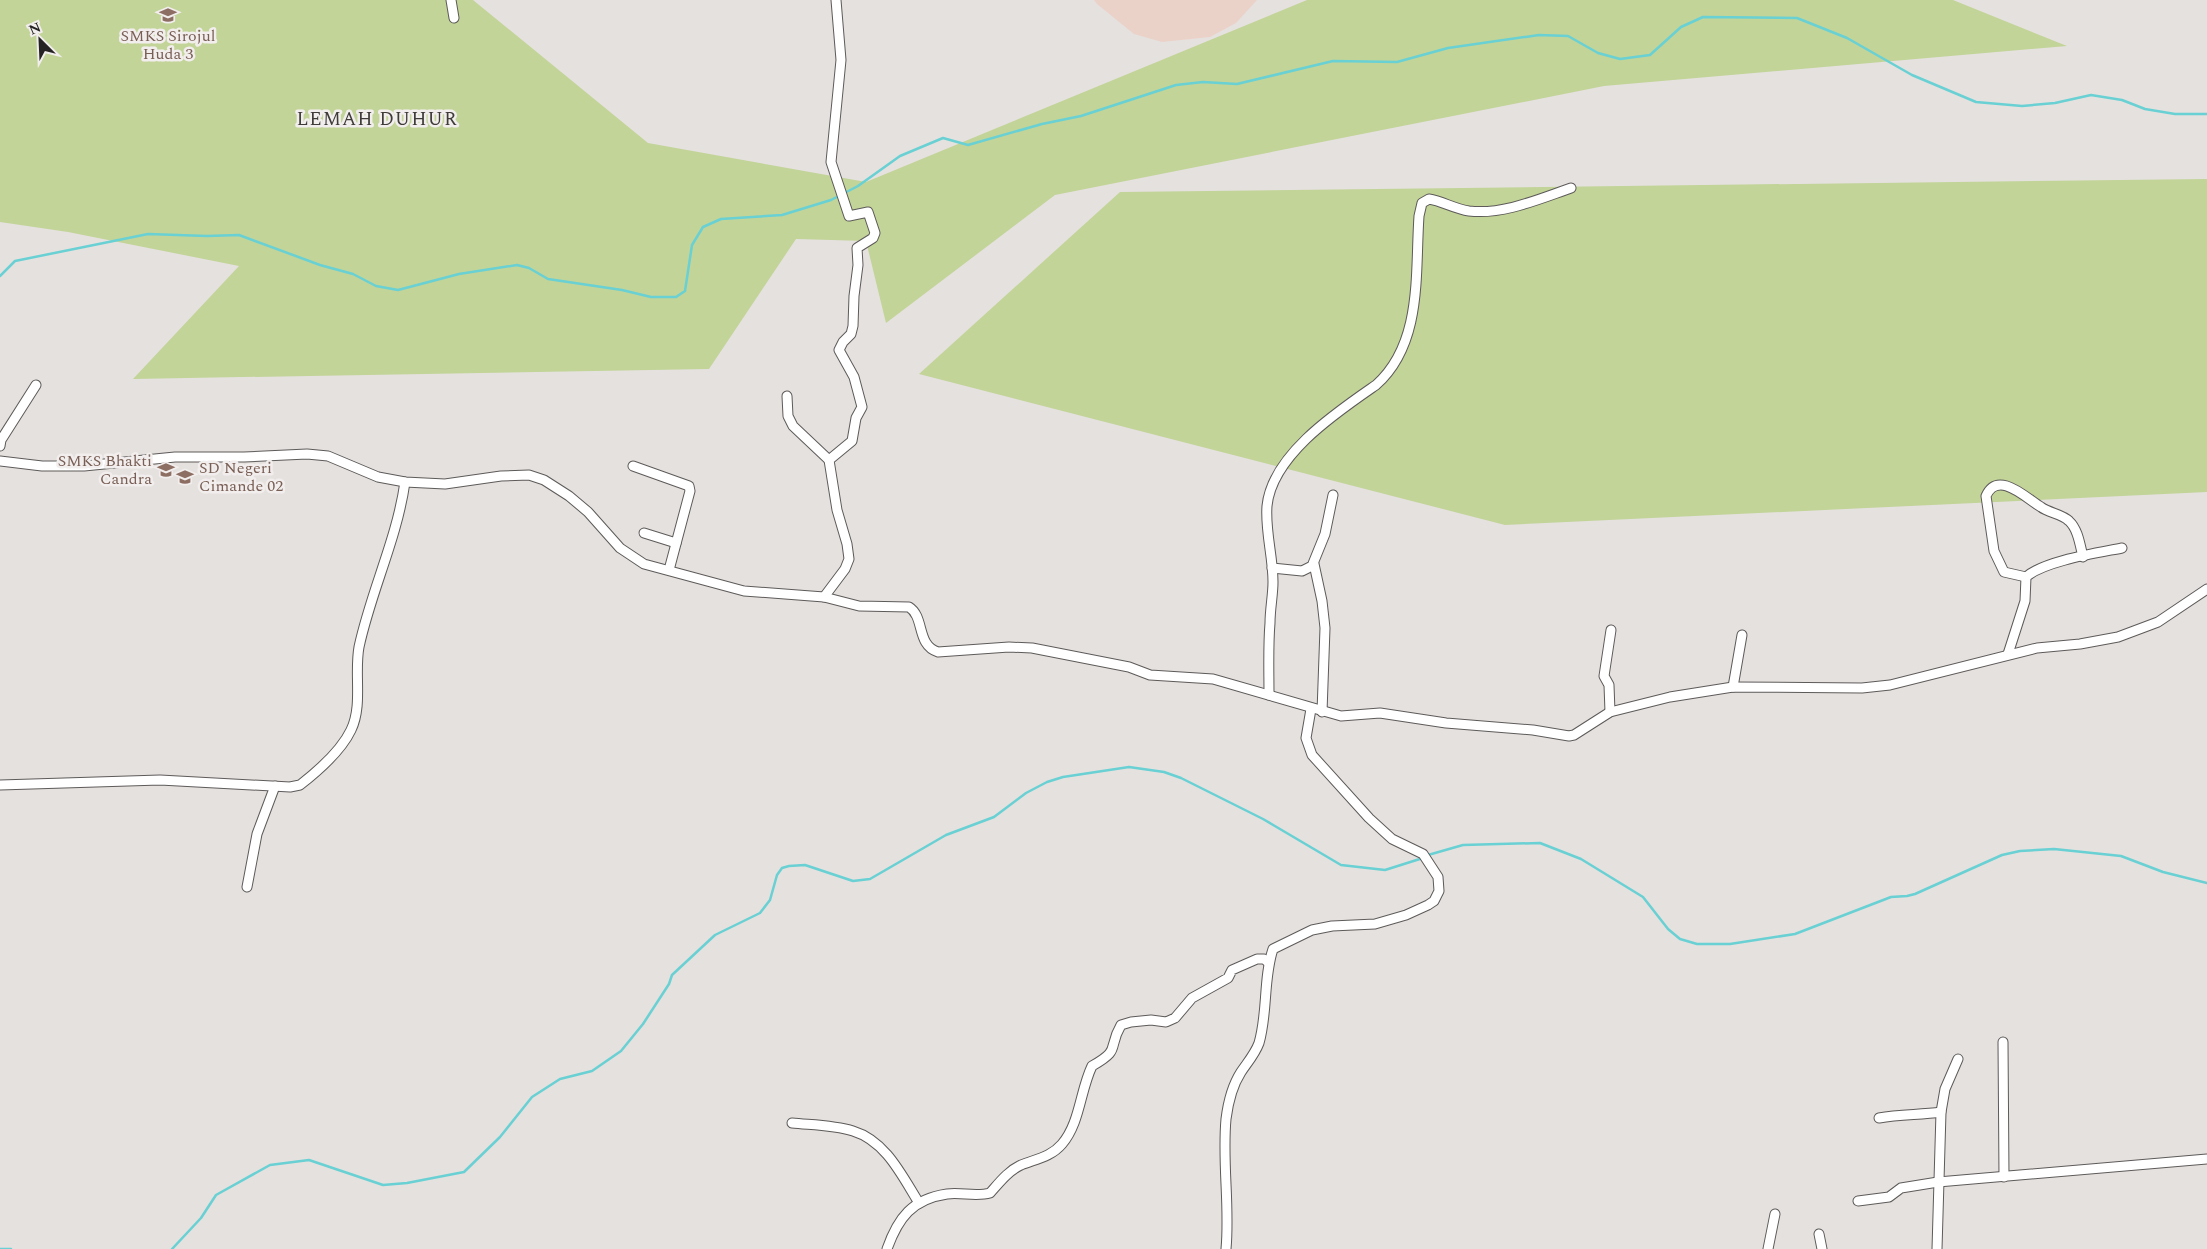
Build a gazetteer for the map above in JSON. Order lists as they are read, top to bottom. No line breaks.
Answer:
{"districts":["LEMAH DUHUR"],"places":{"school or university":["SMKS Sirojul Huda 3","SMKS Bhakti Candra","SD Negeri Cimande 02"]},"north":"top left"}
